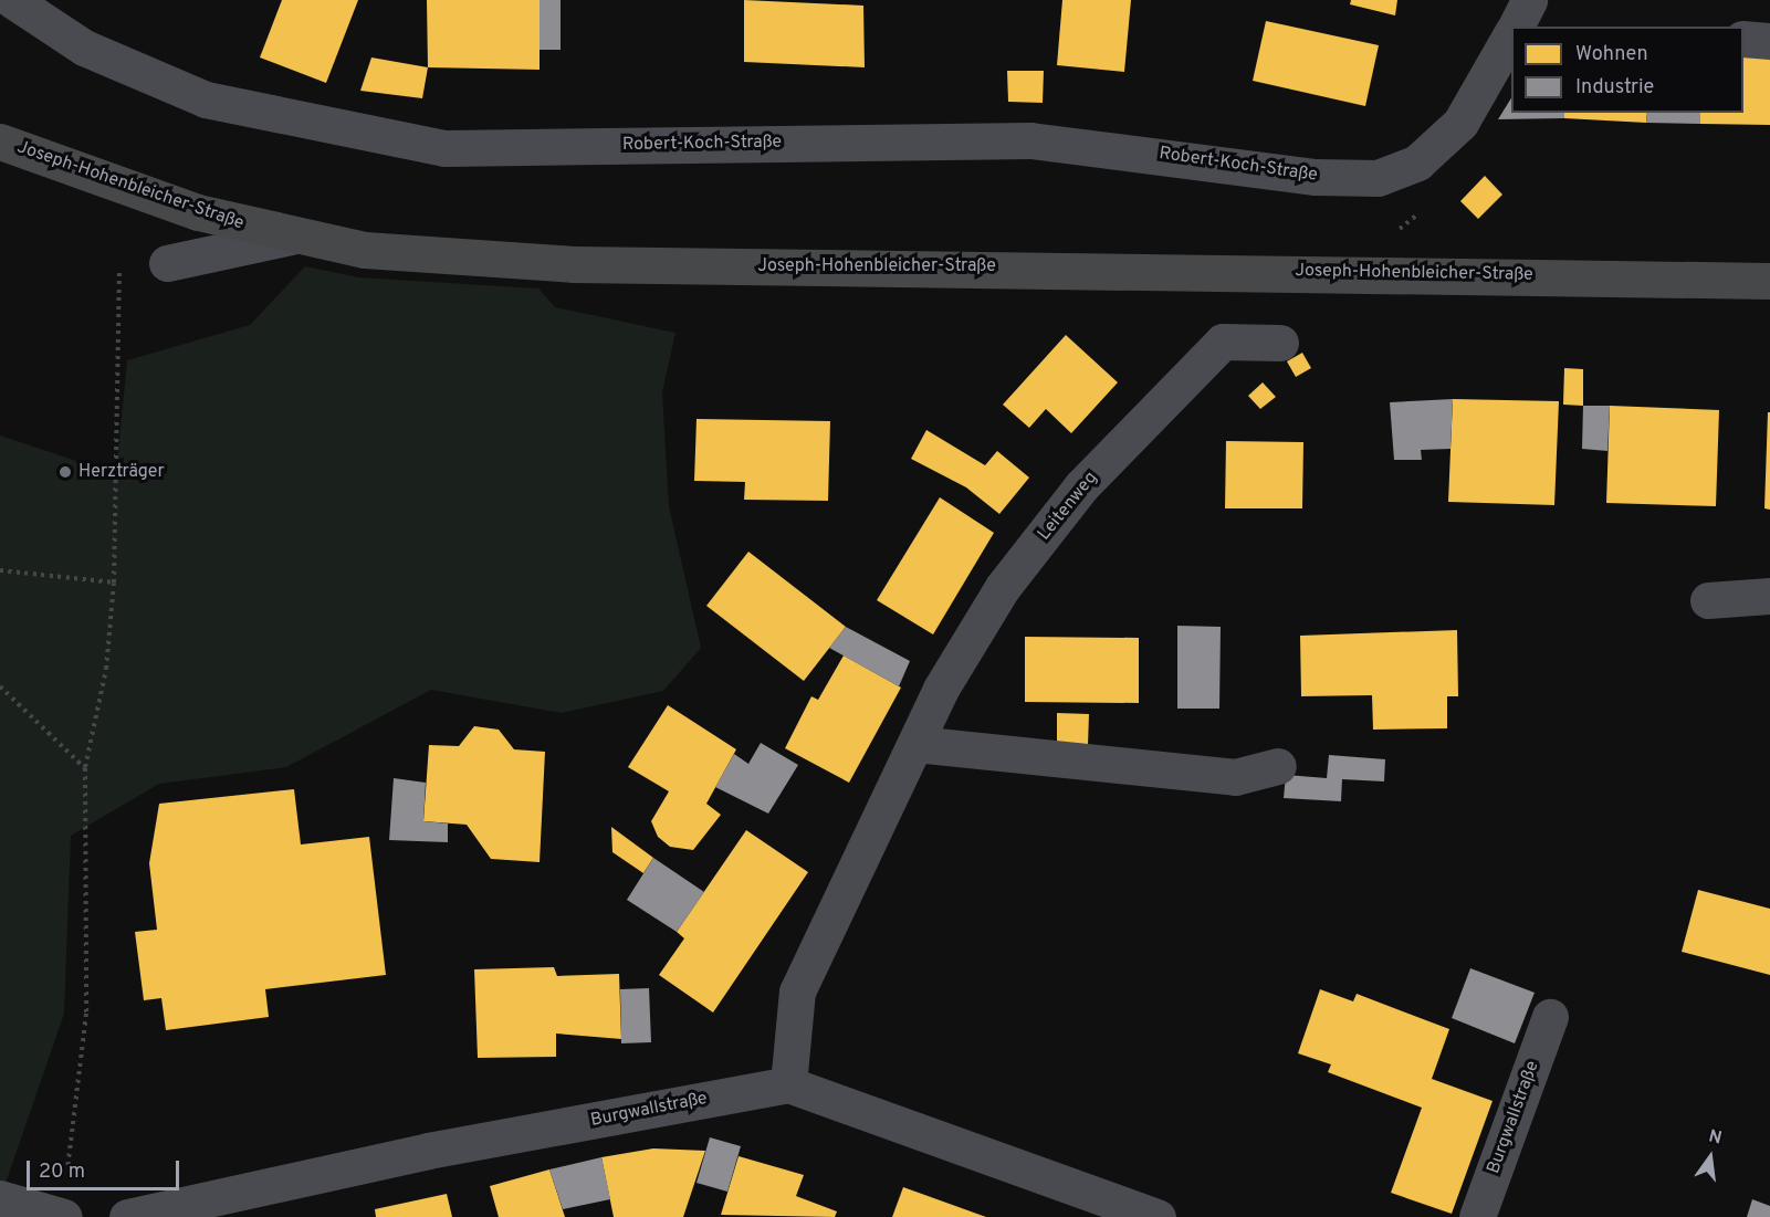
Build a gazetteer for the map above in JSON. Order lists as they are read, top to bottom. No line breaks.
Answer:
{"streets":{"main road":["Joseph-Hohenbleicher-Straße"],"street":["Robert-Koch-Straße","Leitenweg","Burgwallstraße"]},"crossings":[["Leitenweg","Burgwallstraße"]],"places":["Herzträger"],"legend":["Wohnen","Industrie"],"scale_bar":"20 m","north":"top"}
